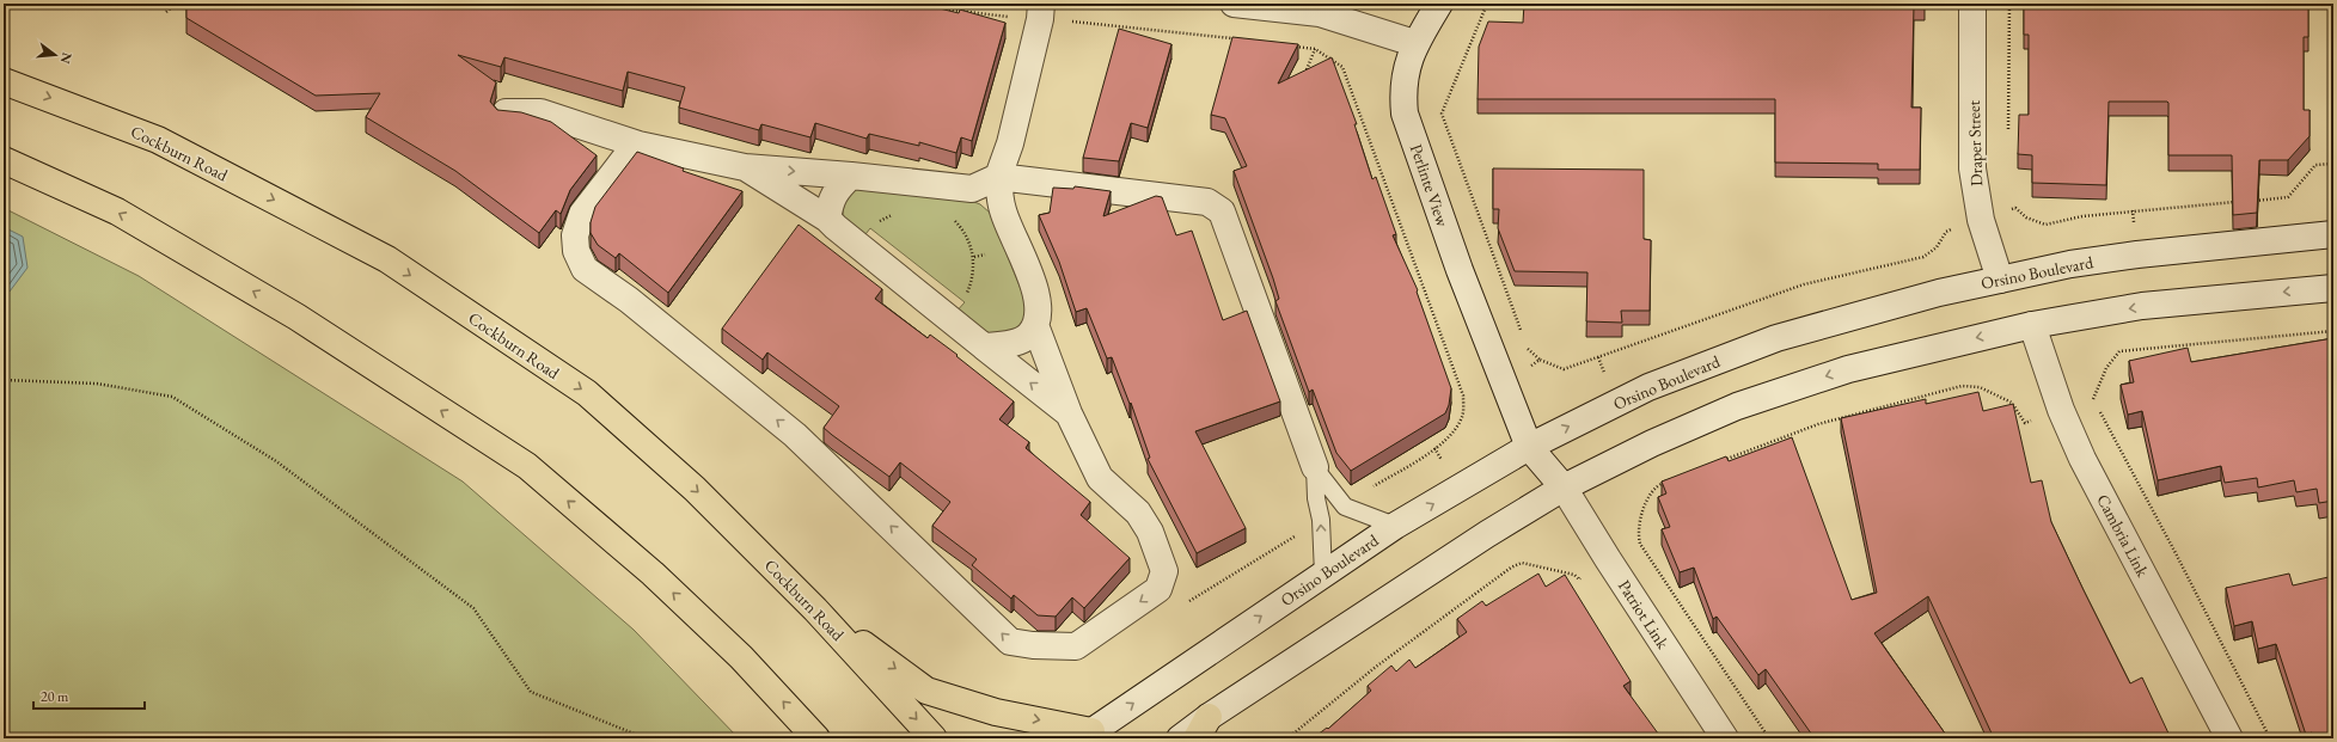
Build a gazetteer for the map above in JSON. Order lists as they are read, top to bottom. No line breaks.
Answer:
{"streets":{"main road":["Cockburn Road"],"street":["Draper Street","Perlinte View","Orsino Boulevard","Cambria Link","Patriot Link"]},"crossings":[["Draper Street","Orsino Boulevard"],["Perlinte View","Orsino Boulevard"],["Perlinte View","Patriot Link"]],"scale_bar":"20 m","north":"right"}
